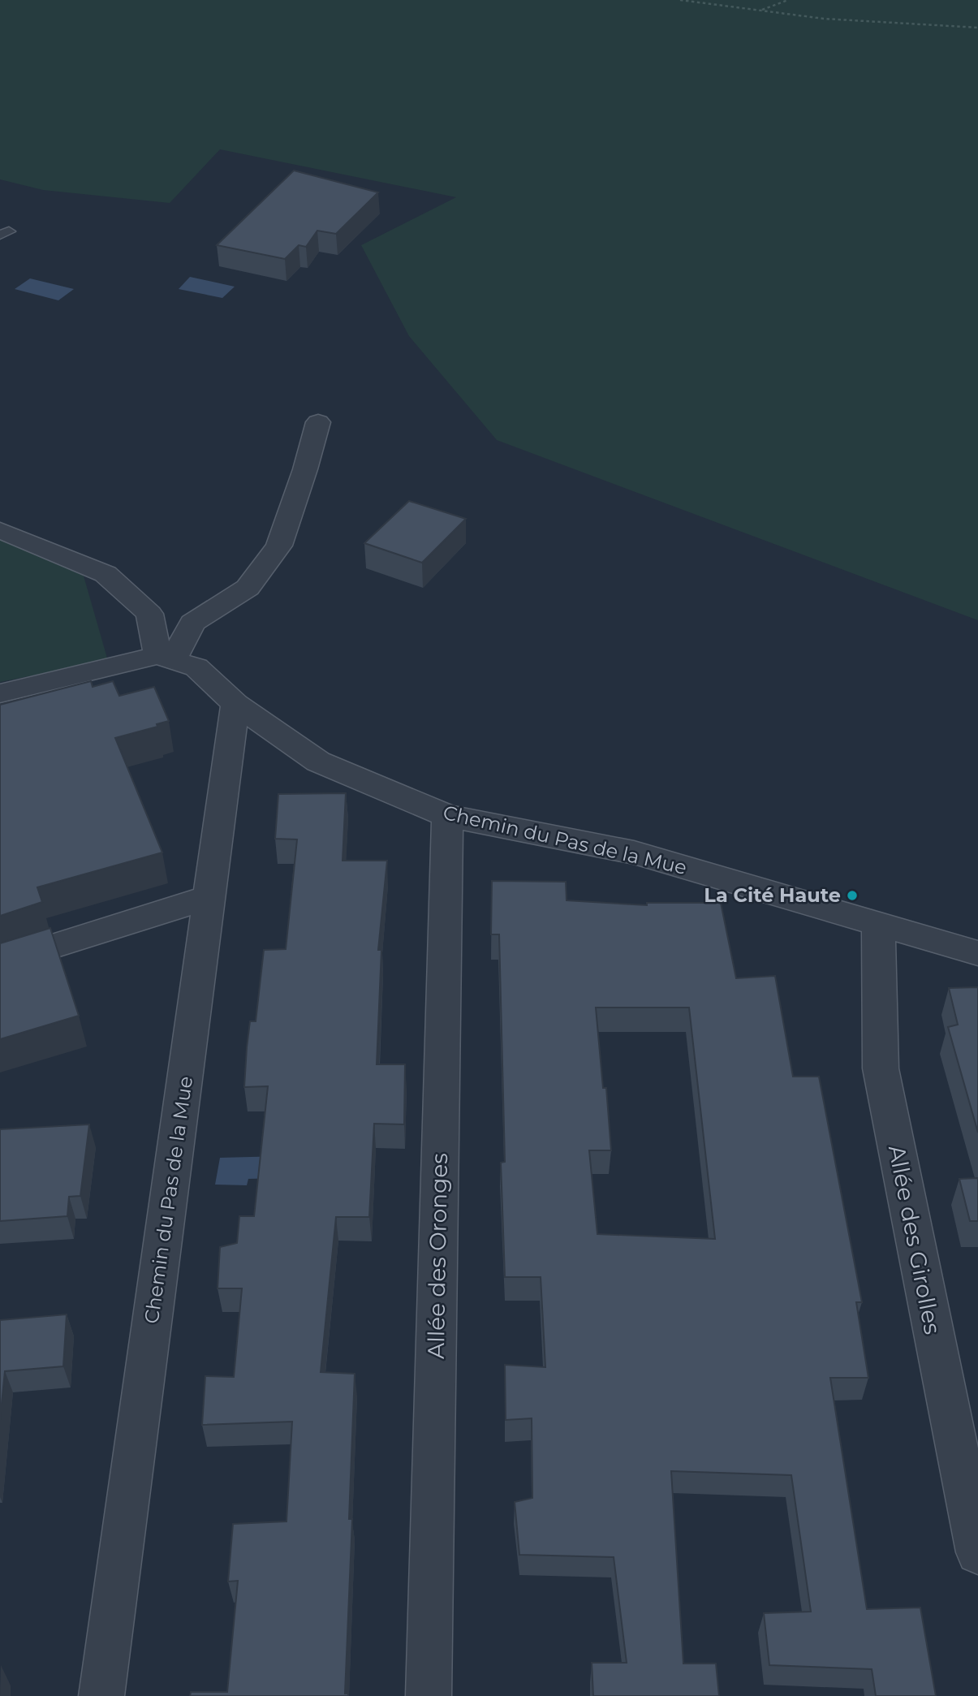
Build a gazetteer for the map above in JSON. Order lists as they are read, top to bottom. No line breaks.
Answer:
{"streets":{"street":["Chemin du Pas de la Mue","Allée des Girolles","Allée des Oronges"]},"crossings":[["Chemin du Pas de la Mue","Allée des Girolles"],["Chemin du Pas de la Mue","Allée des Oronges"]],"places":["La Cité Haute"]}
